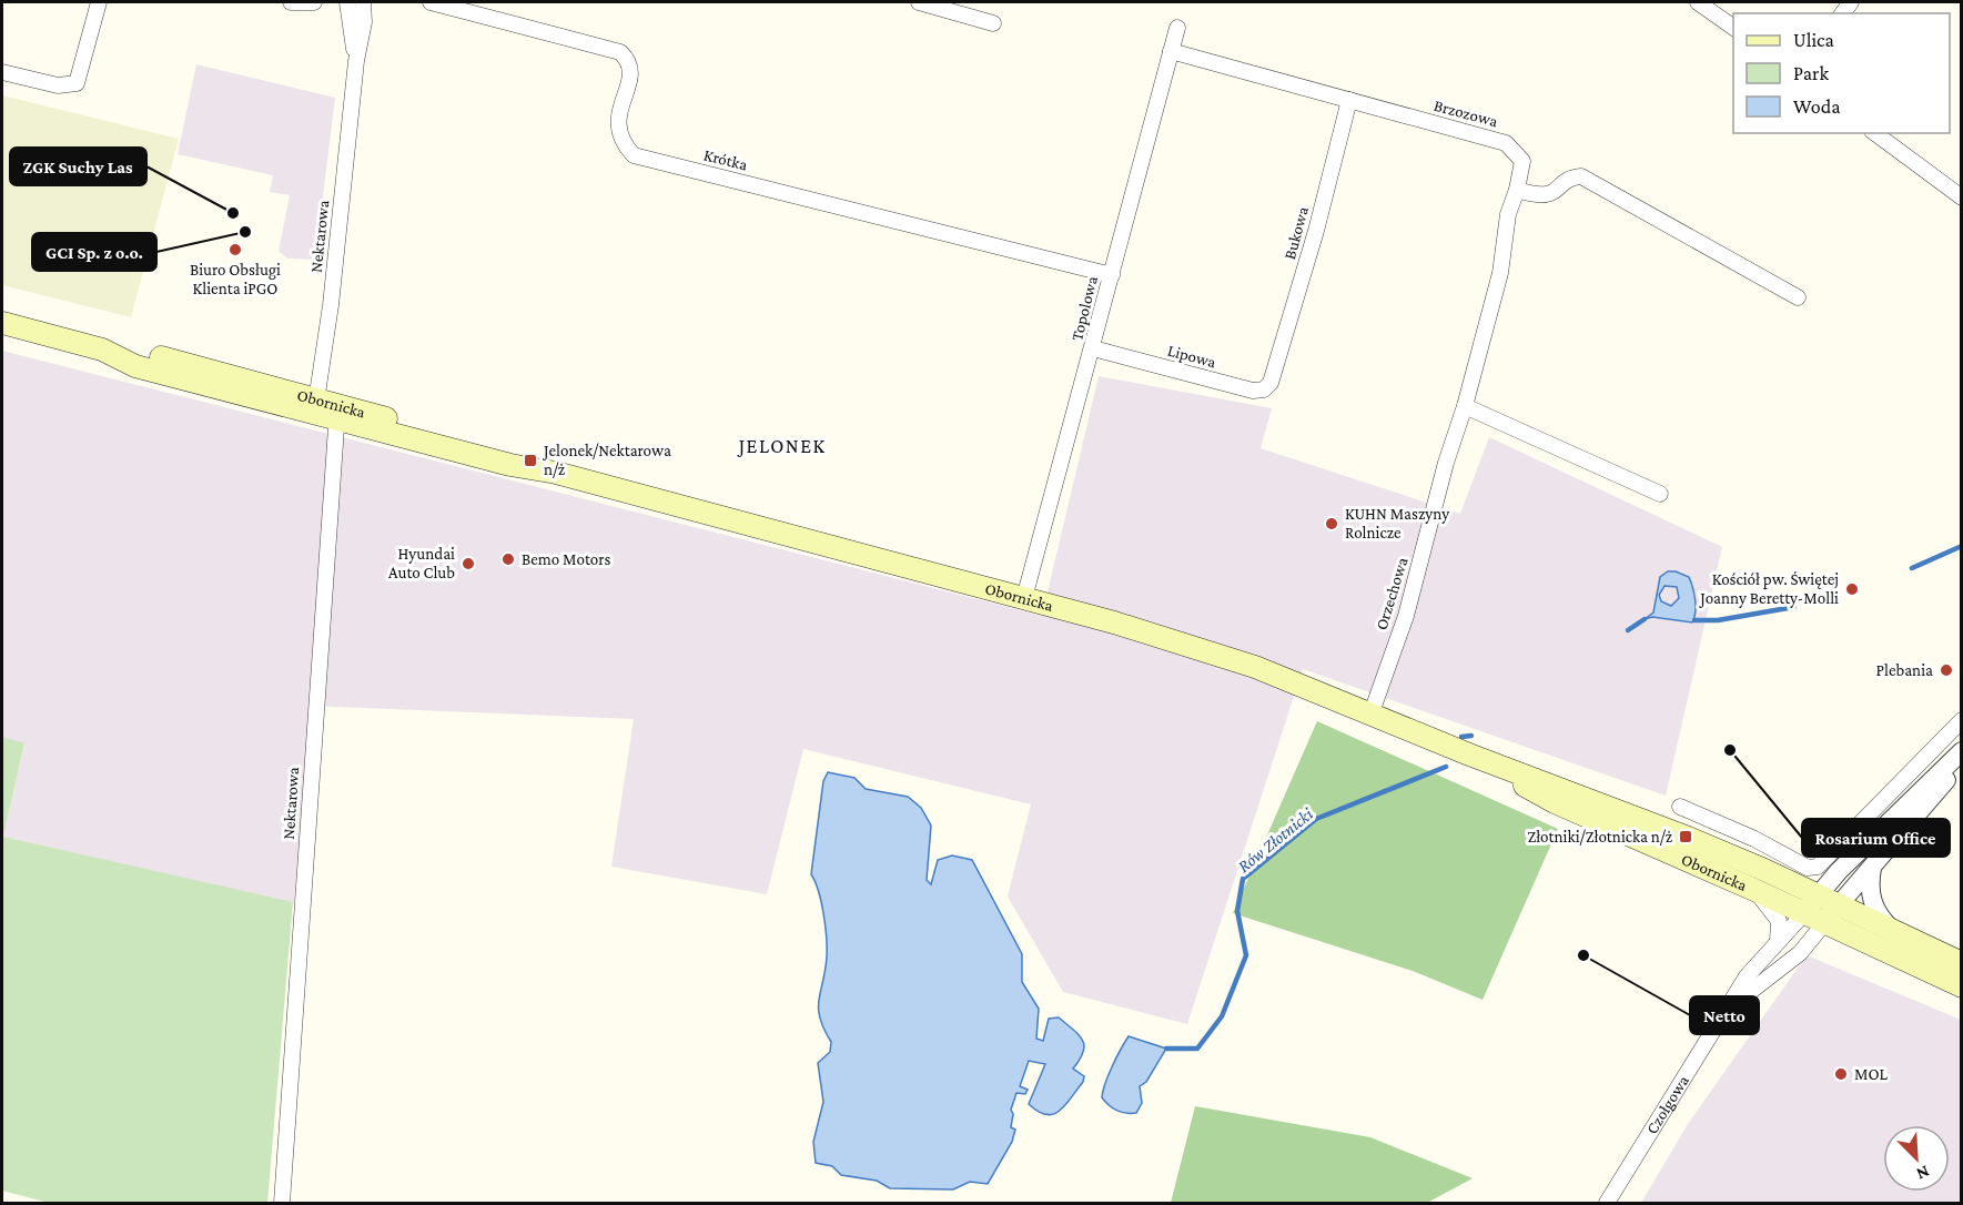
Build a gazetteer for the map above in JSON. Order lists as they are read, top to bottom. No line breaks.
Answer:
{"streets":{"main road":["Obornicka"],"street":["Brzozowa","Krótka","Bukowa","Nektarowa","Topolowa","Lipowa","Orzechowa","Czołgowa"]},"crossings":[["Brzozowa","Bukowa"],["Brzozowa","Topolowa"],["Brzozowa","Orzechowa"],["Krótka","Topolowa"],["Bukowa","Lipowa"],["Nektarowa","Obornicka"],["Topolowa","Lipowa"],["Topolowa","Obornicka"],["Obornicka","Orzechowa"],["Obornicka","Czołgowa"]],"districts":["JELONEK"],"water":["Rów Złotnicki"],"places":{"other":["ZGK Suchy Las","GCI Sp. z o.o.","Biuro Obsługi Klienta iPGO","KUHN Maszyny Rolnicze","Bemo Motors","Hyundai Auto Club","Kościół pw. Świętej Joanny Beretty-Molli","Plebania","Rosarium Office","Netto","MOL"],"transit":["Jelonek/Nektarowa n/ż","Złotniki/Złotnicka n/ż"]},"legend":["Ulica","Park","Woda"],"north":"bottom right"}
